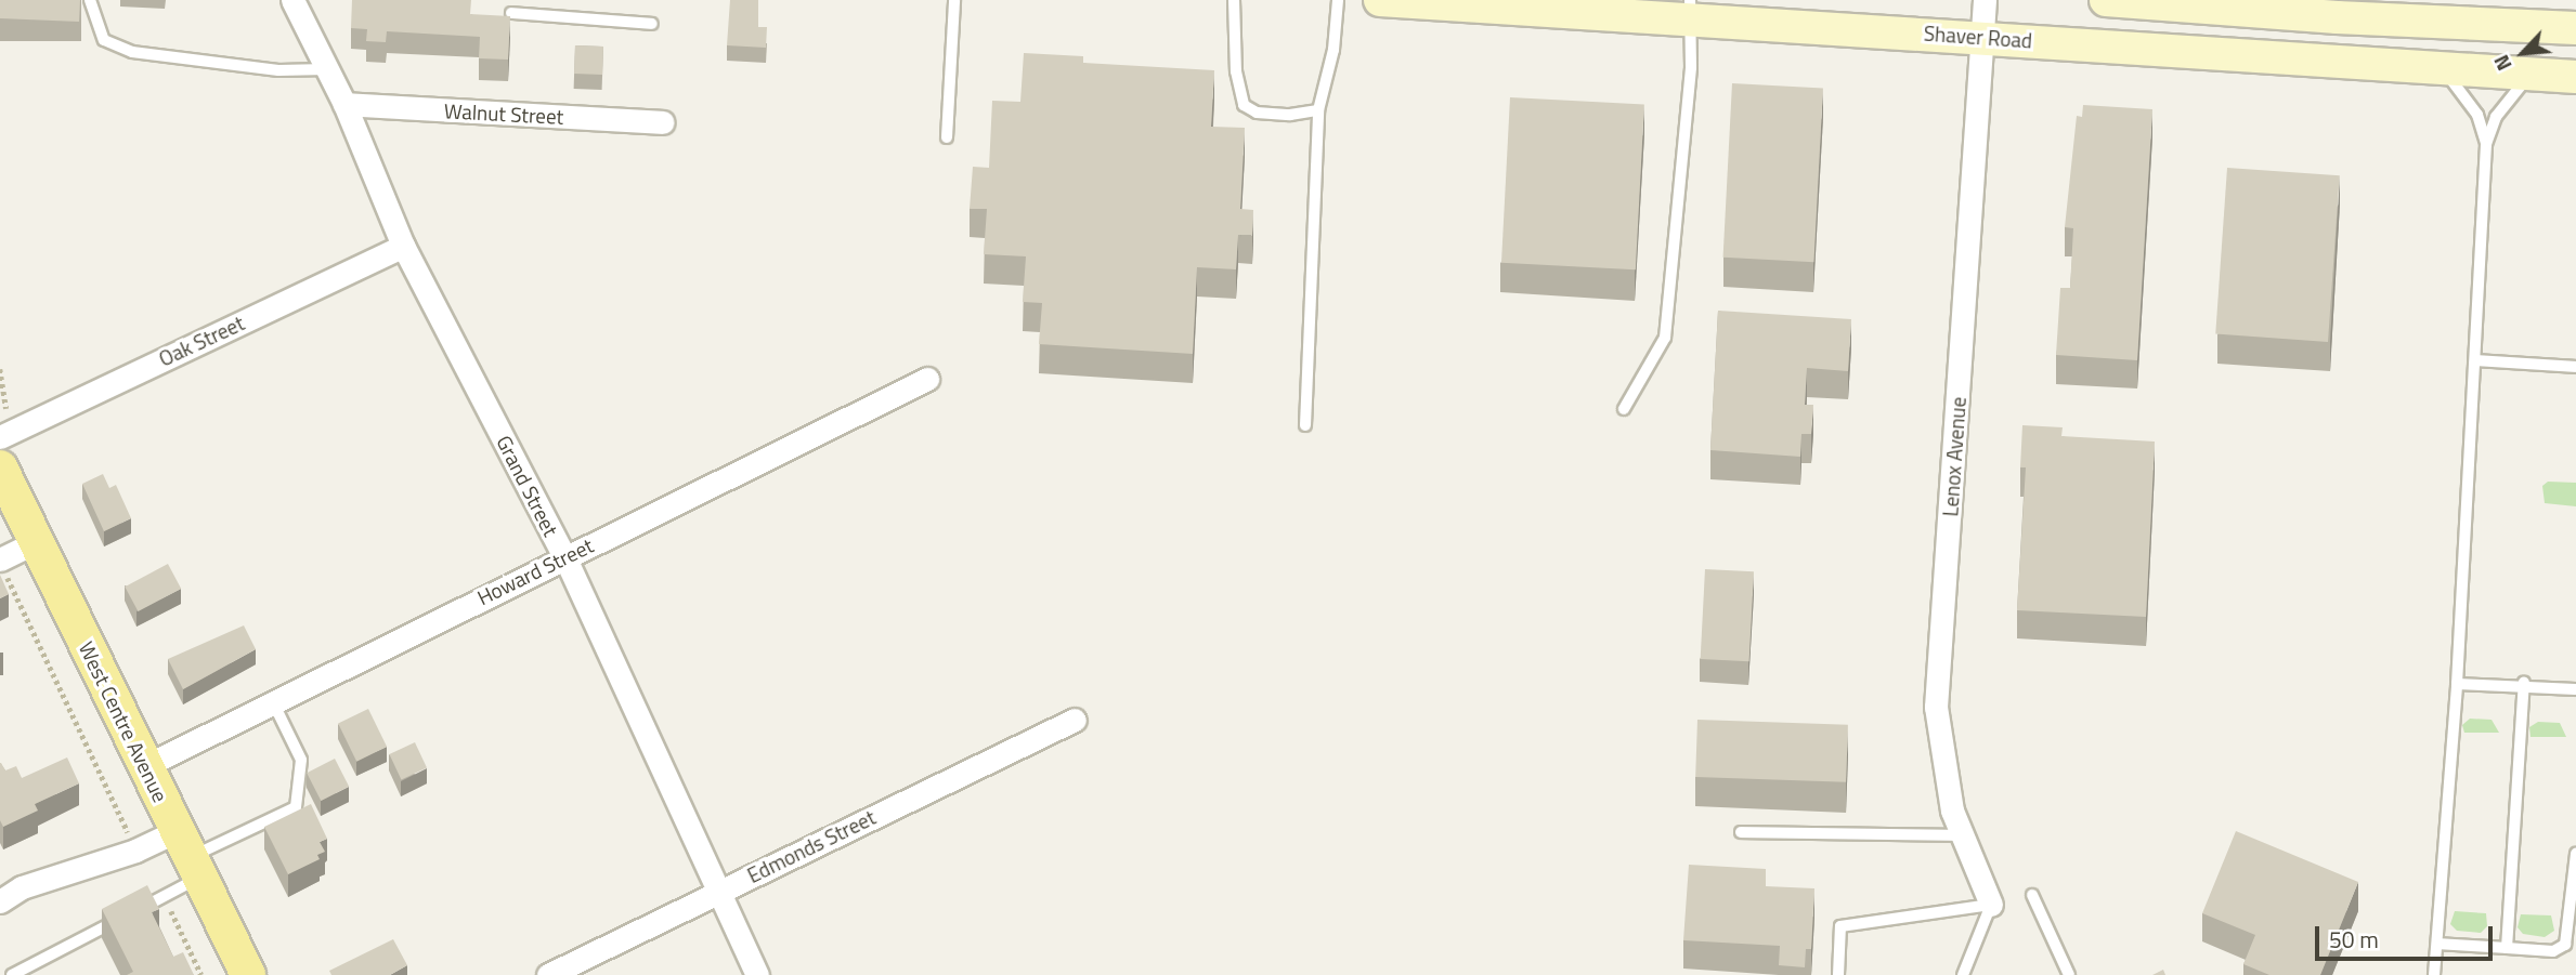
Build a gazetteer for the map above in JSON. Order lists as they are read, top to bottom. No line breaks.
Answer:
{"streets":{"main road":["Shaver Road","West Centre Avenue"],"street":["Walnut Street","Oak Street","Lenox Avenue","Grand Street","Howard Street","Edmonds Street"]},"crossings":[["Shaver Road","Lenox Avenue"],["Walnut Street","Grand Street"],["Oak Street","Grand Street"],["Grand Street","Howard Street"],["Grand Street","Edmonds Street"],["Howard Street","West Centre Avenue"]],"scale_bar":"50 m","north":"bottom left"}
